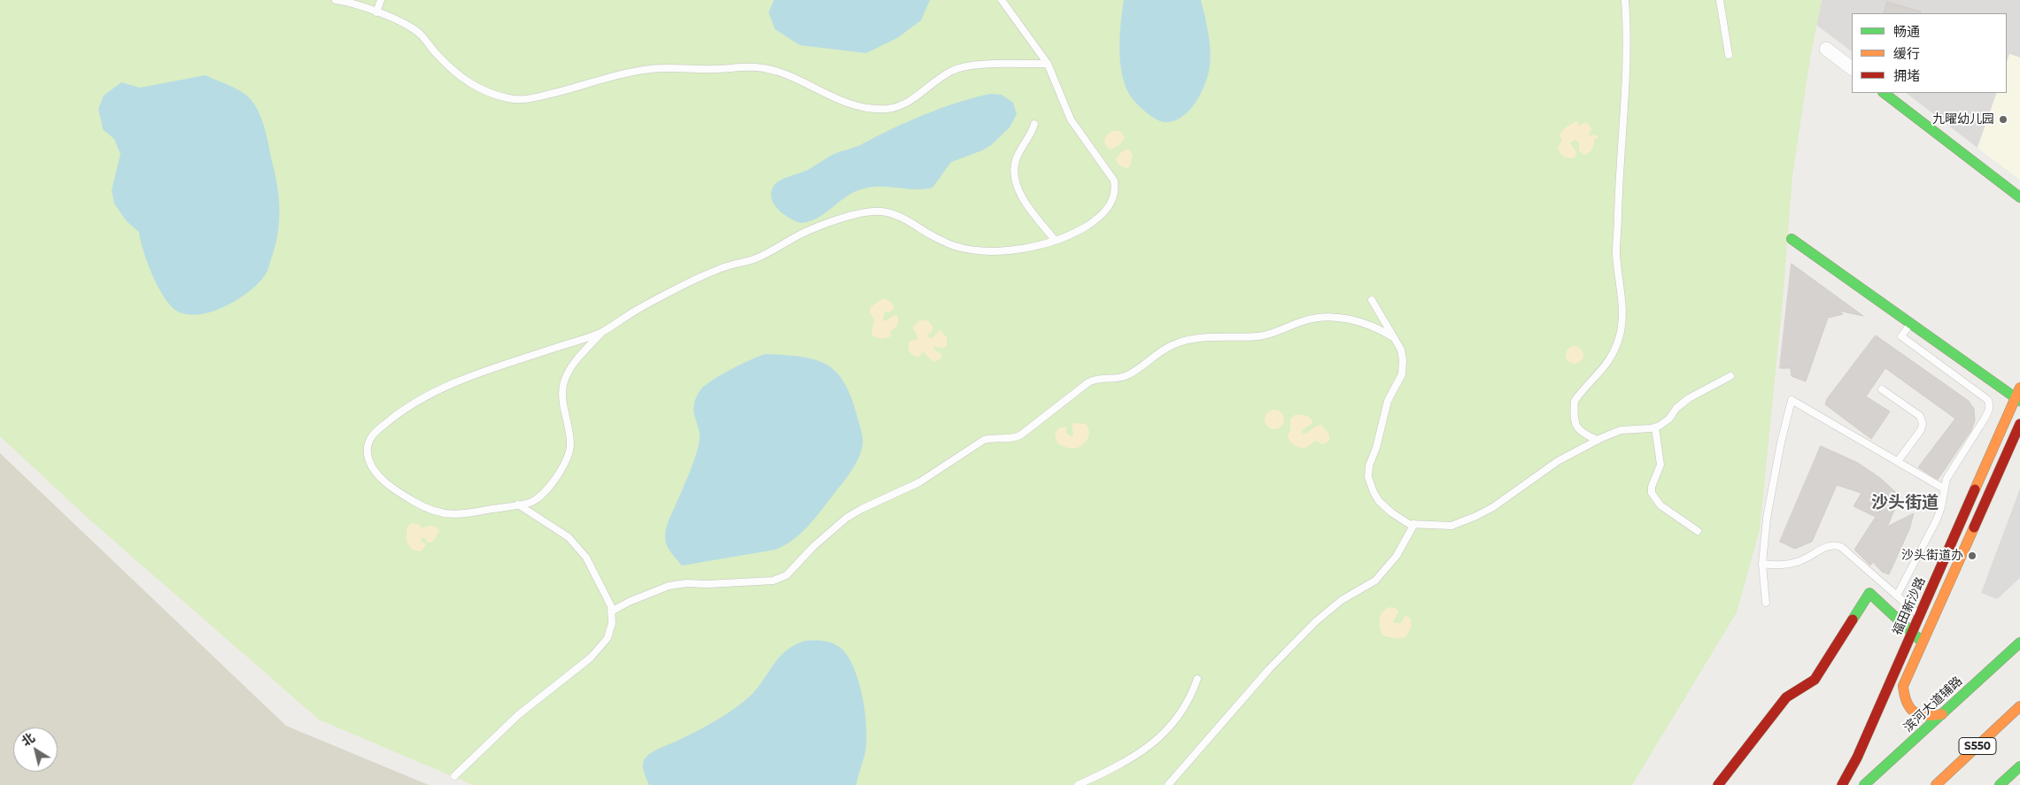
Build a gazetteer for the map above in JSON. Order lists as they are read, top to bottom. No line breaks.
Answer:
{"streets":{"main road":["福田新沙路","滨河大道辅路","S550"]},"districts":["沙头街道"],"places":["九曜幼儿园","沙头街道办"],"legend":["畅通","缓行","拥堵"],"north":"top left"}
